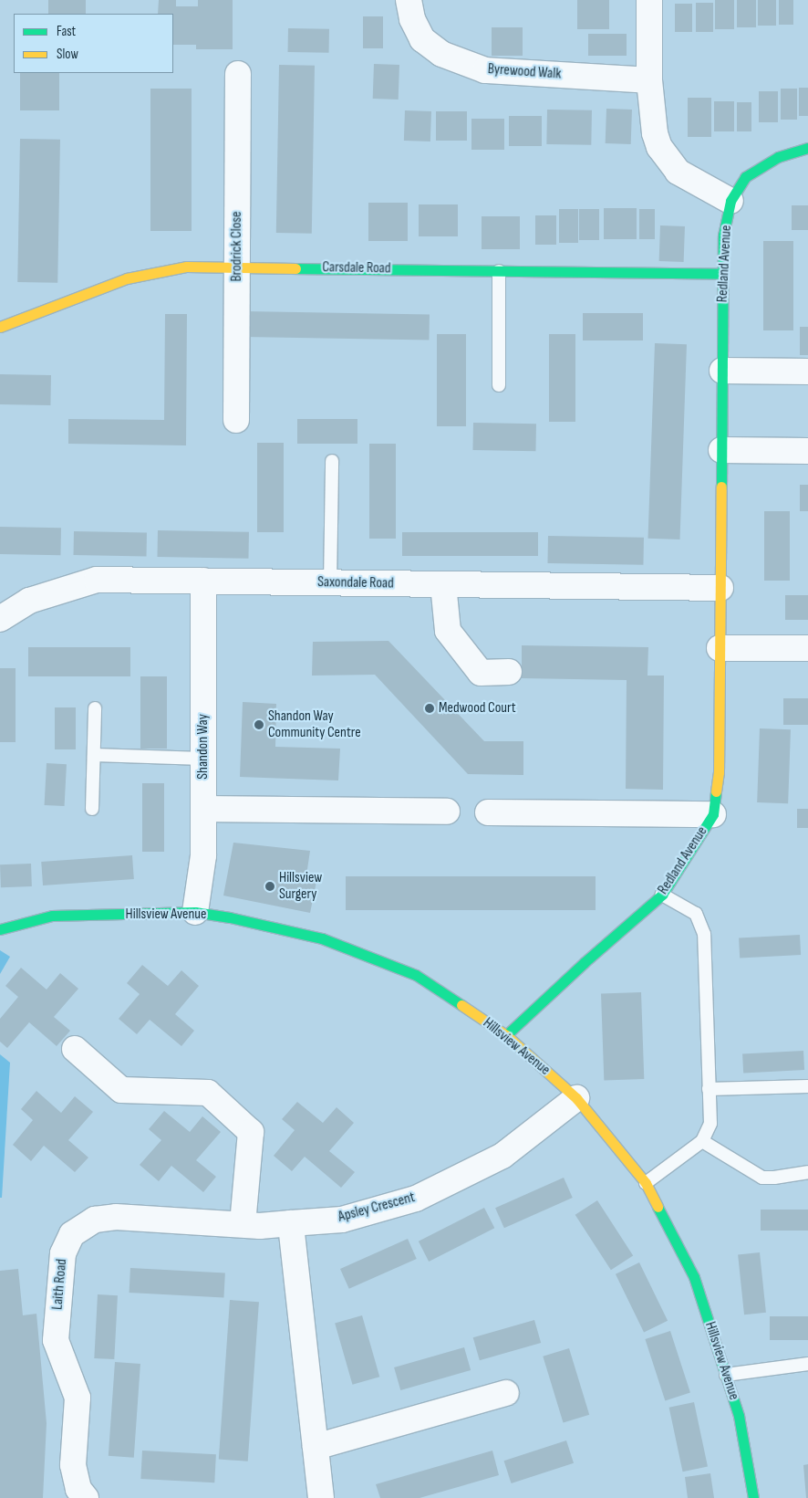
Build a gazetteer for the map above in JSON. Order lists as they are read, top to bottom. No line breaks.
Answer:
{"streets":{"street":["Byrewood Walk","Brodrick Close","Redland Avenue","Carsdale Road","Saxondale Road","Shandon Way","Hillsview Avenue","Apsley Crescent","Laith Road"]},"crossings":[["Brodrick Close","Carsdale Road"],["Redland Avenue","Carsdale Road"],["Redland Avenue","Saxondale Road"],["Redland Avenue","Hillsview Avenue"],["Saxondale Road","Shandon Way"],["Shandon Way","Hillsview Avenue"],["Hillsview Avenue","Apsley Crescent"],["Apsley Crescent","Laith Road"]],"places":["Medwood Court","Shandon Way Community Centre","Hillsview Surgery"],"legend":["Fast","Slow"]}
